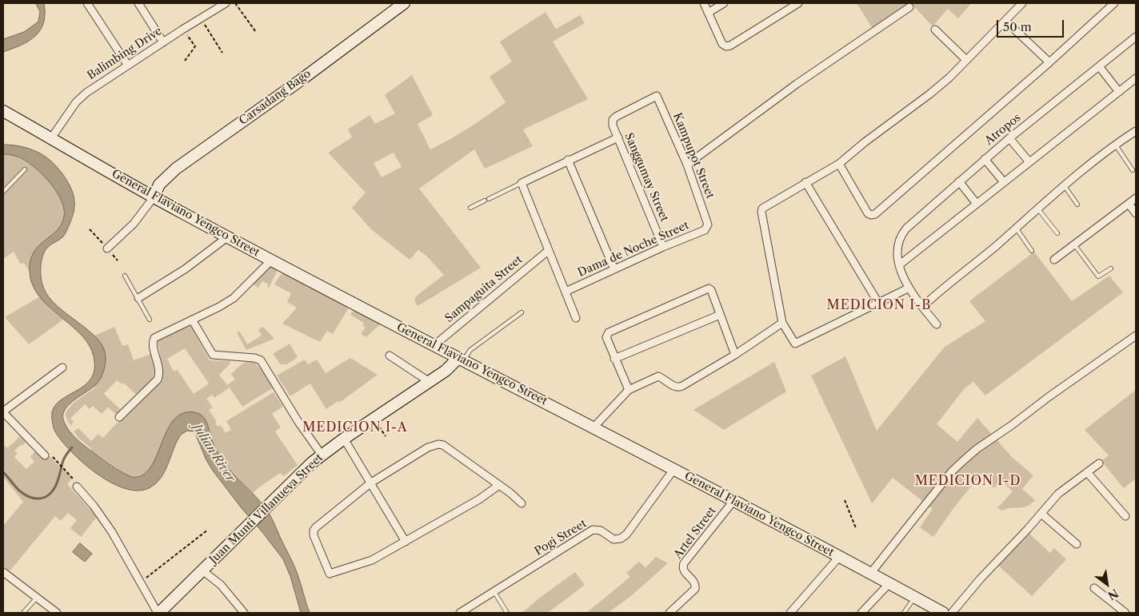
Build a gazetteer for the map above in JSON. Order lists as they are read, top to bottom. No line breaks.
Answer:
{"streets":{"main road":["Carsadang Bago","General Flaviano Yengco Street","Juan Munti Villanueva Street"],"street":["Balimbing Drive","Atropos","Kampupot Street","Sanggumay Street","Dama de Noche Street","Sampaguita Street","Artel Street","Pogi Street"]},"crossings":[["Balimbing Drive","General Flaviano Yengco Street"],["Carsadang Bago","General Flaviano Yengco Street"],["Kampupot Street","Sanggumay Street"],["Kampupot Street","Dama de Noche Street"],["Sanggumay Street","Dama de Noche Street"],["General Flaviano Yengco Street","Sampaguita Street"],["General Flaviano Yengco Street","Juan Munti Villanueva Street"],["General Flaviano Yengco Street","Artel Street"],["General Flaviano Yengco Street","Pogi Street"]],"districts":["MEDICION I-B","MEDICION I-A","MEDICION I-D"],"water":["Julian River"],"scale_bar":"50 m","north":"bottom right"}
